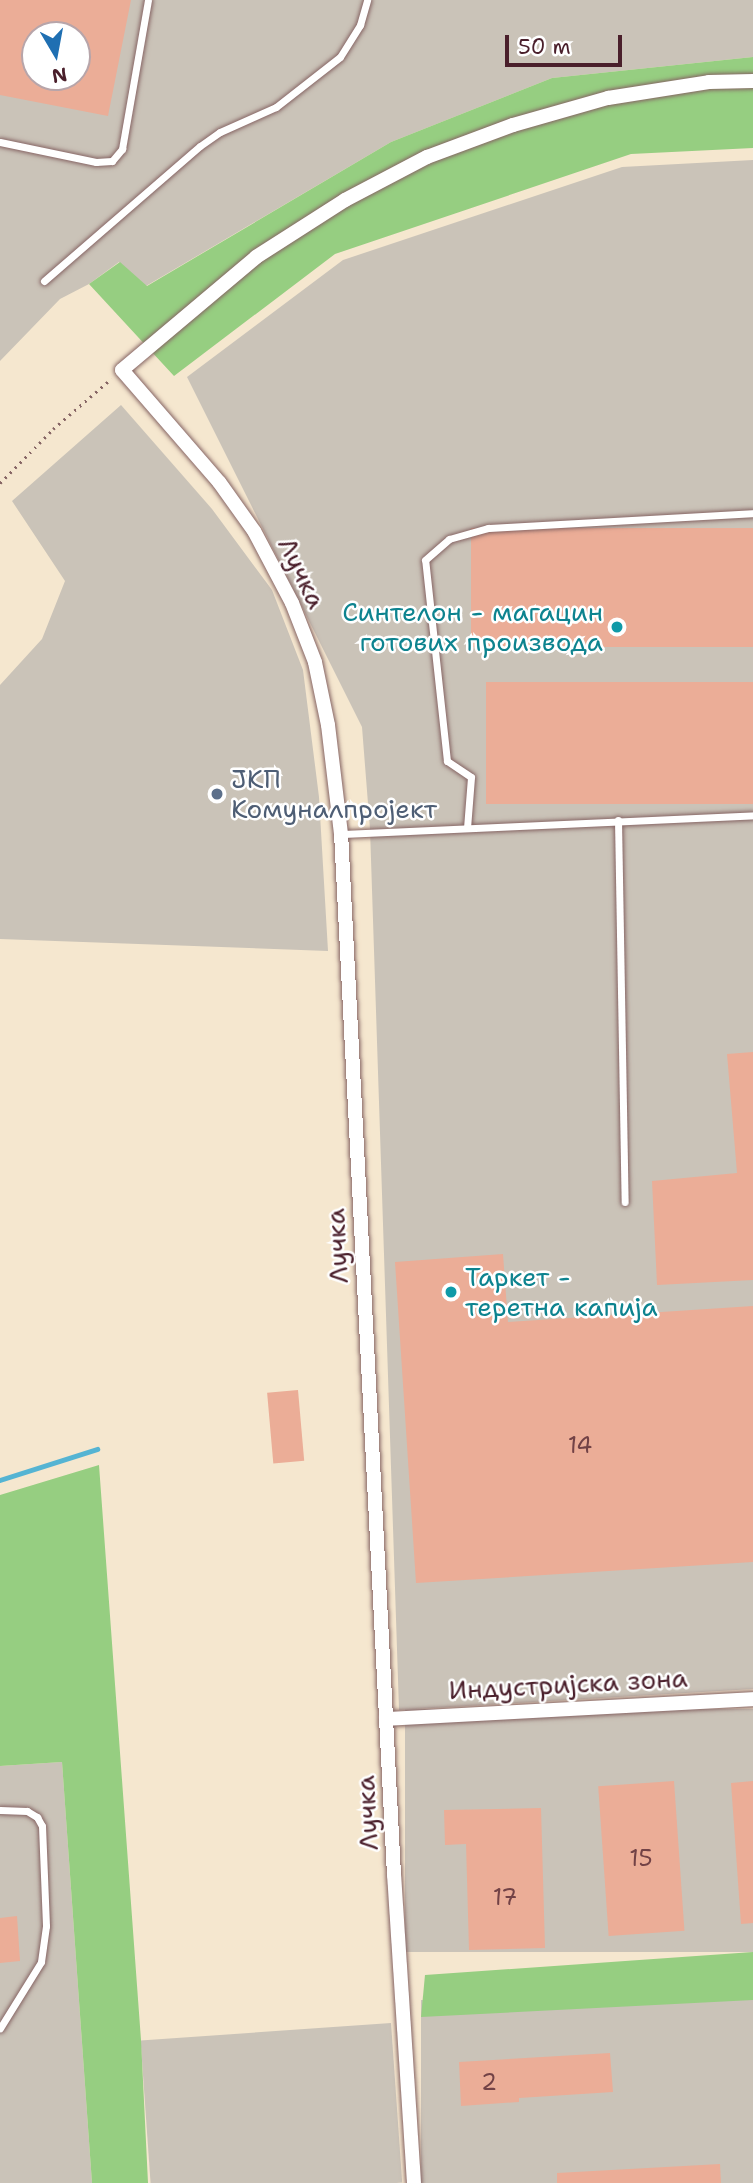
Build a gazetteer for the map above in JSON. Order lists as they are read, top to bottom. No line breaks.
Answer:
{"streets":{"street":["Лучка","Индустријска зона"]},"crossings":[["Лучка","Индустријска зона"]],"places":["Синтелон - магацин готових производа","ЈКП Комуналпројект","Таркет - теретна капија"],"house_numbers":["14","15","17","2"],"scale_bar":"50 m","north":"bottom"}
